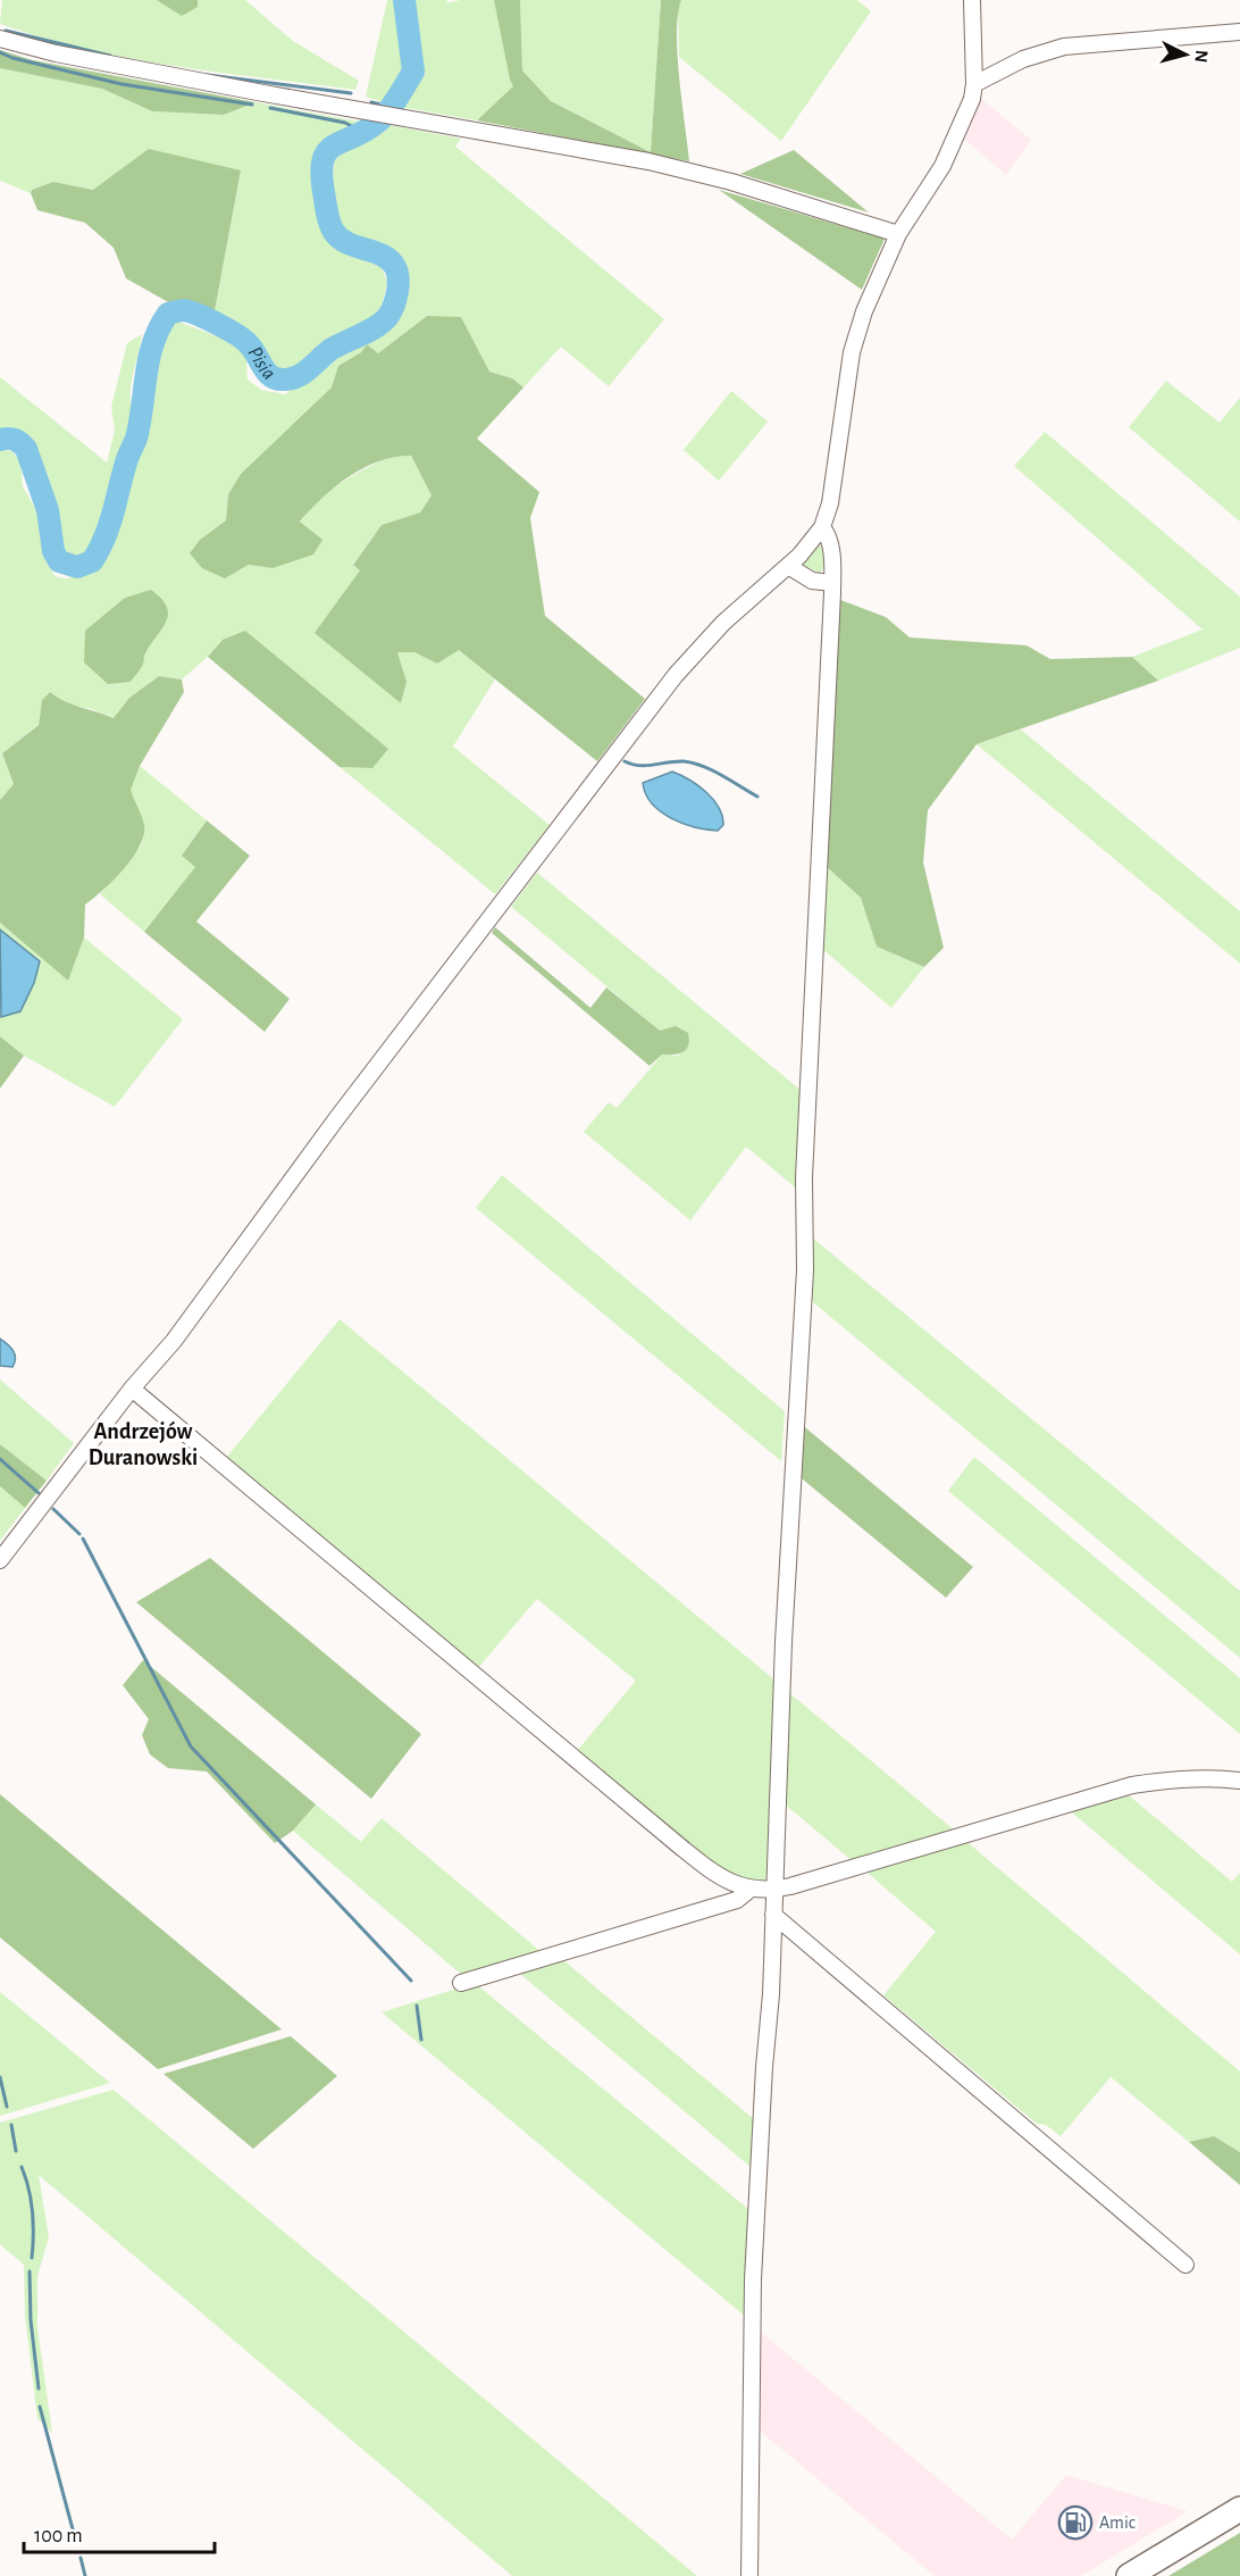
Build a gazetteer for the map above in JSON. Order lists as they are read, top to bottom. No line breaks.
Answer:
{"districts":["Andrzejów Duranowski"],"water":["Pisia"],"places":{"fuel station":["Amic"]},"scale_bar":"100 m","north":"right"}
